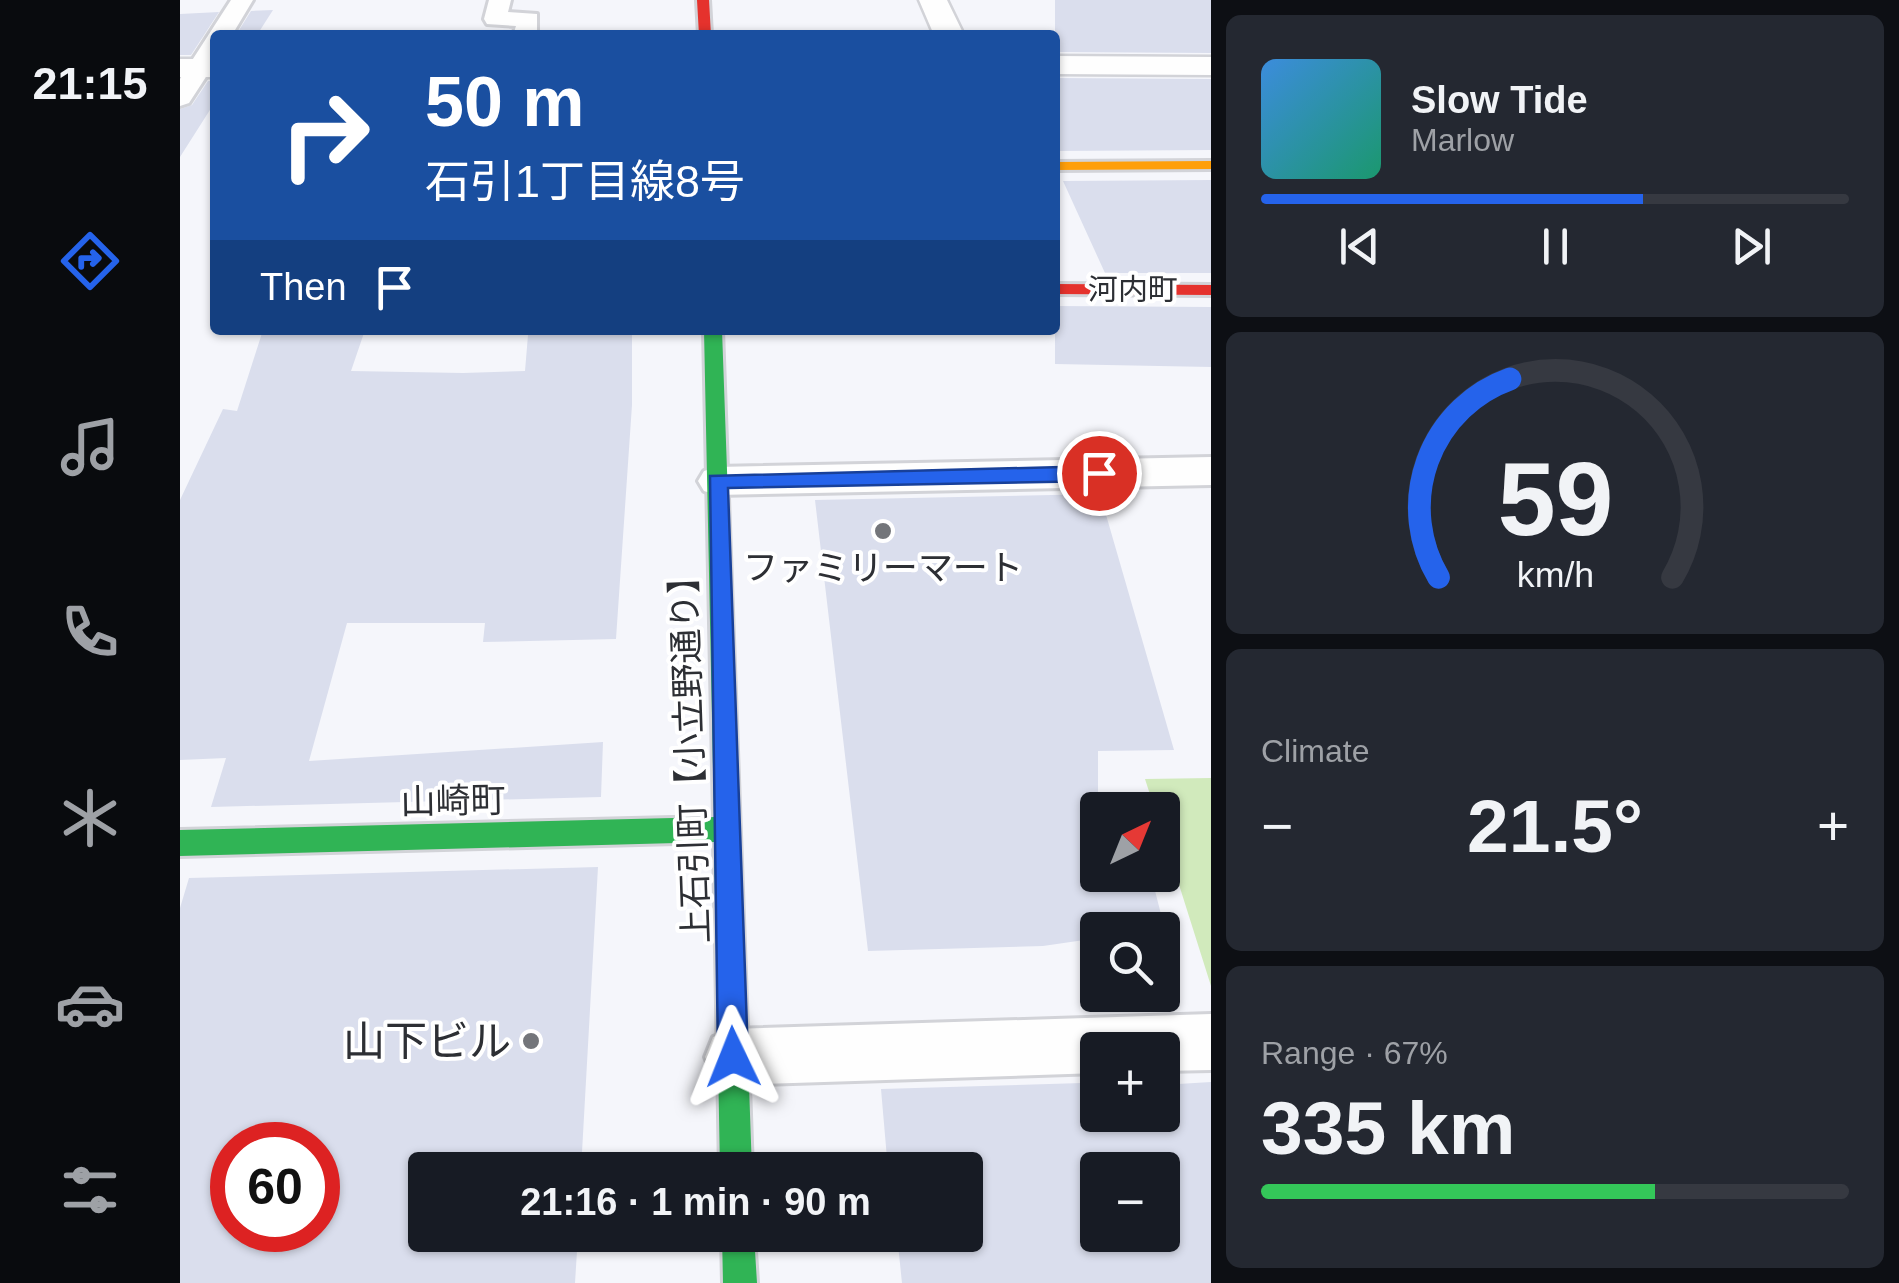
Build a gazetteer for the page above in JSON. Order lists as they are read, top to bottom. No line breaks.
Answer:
{"streets":{"main road":["河内町","上石引町【小立野通り】","山崎町"]},"crossings":[["上石引町【小立野通り】","山崎町"]],"places":["ファミリーマート","山下ビル"],"north":"top right","page":{"tabs":"21:15","turn":["50 m","石引1丁目線8号"],"song":["Slow Tide","Marlow"],"then":"Then","tile":["Climate",["Range · 67%","335 km"]],"heat":["−","21.5°","+"],"map_buttons":["+","−"],"limit":"60","trip":"21:16 · 1 min · 90 m","gauge":["59","km/h"]}}
